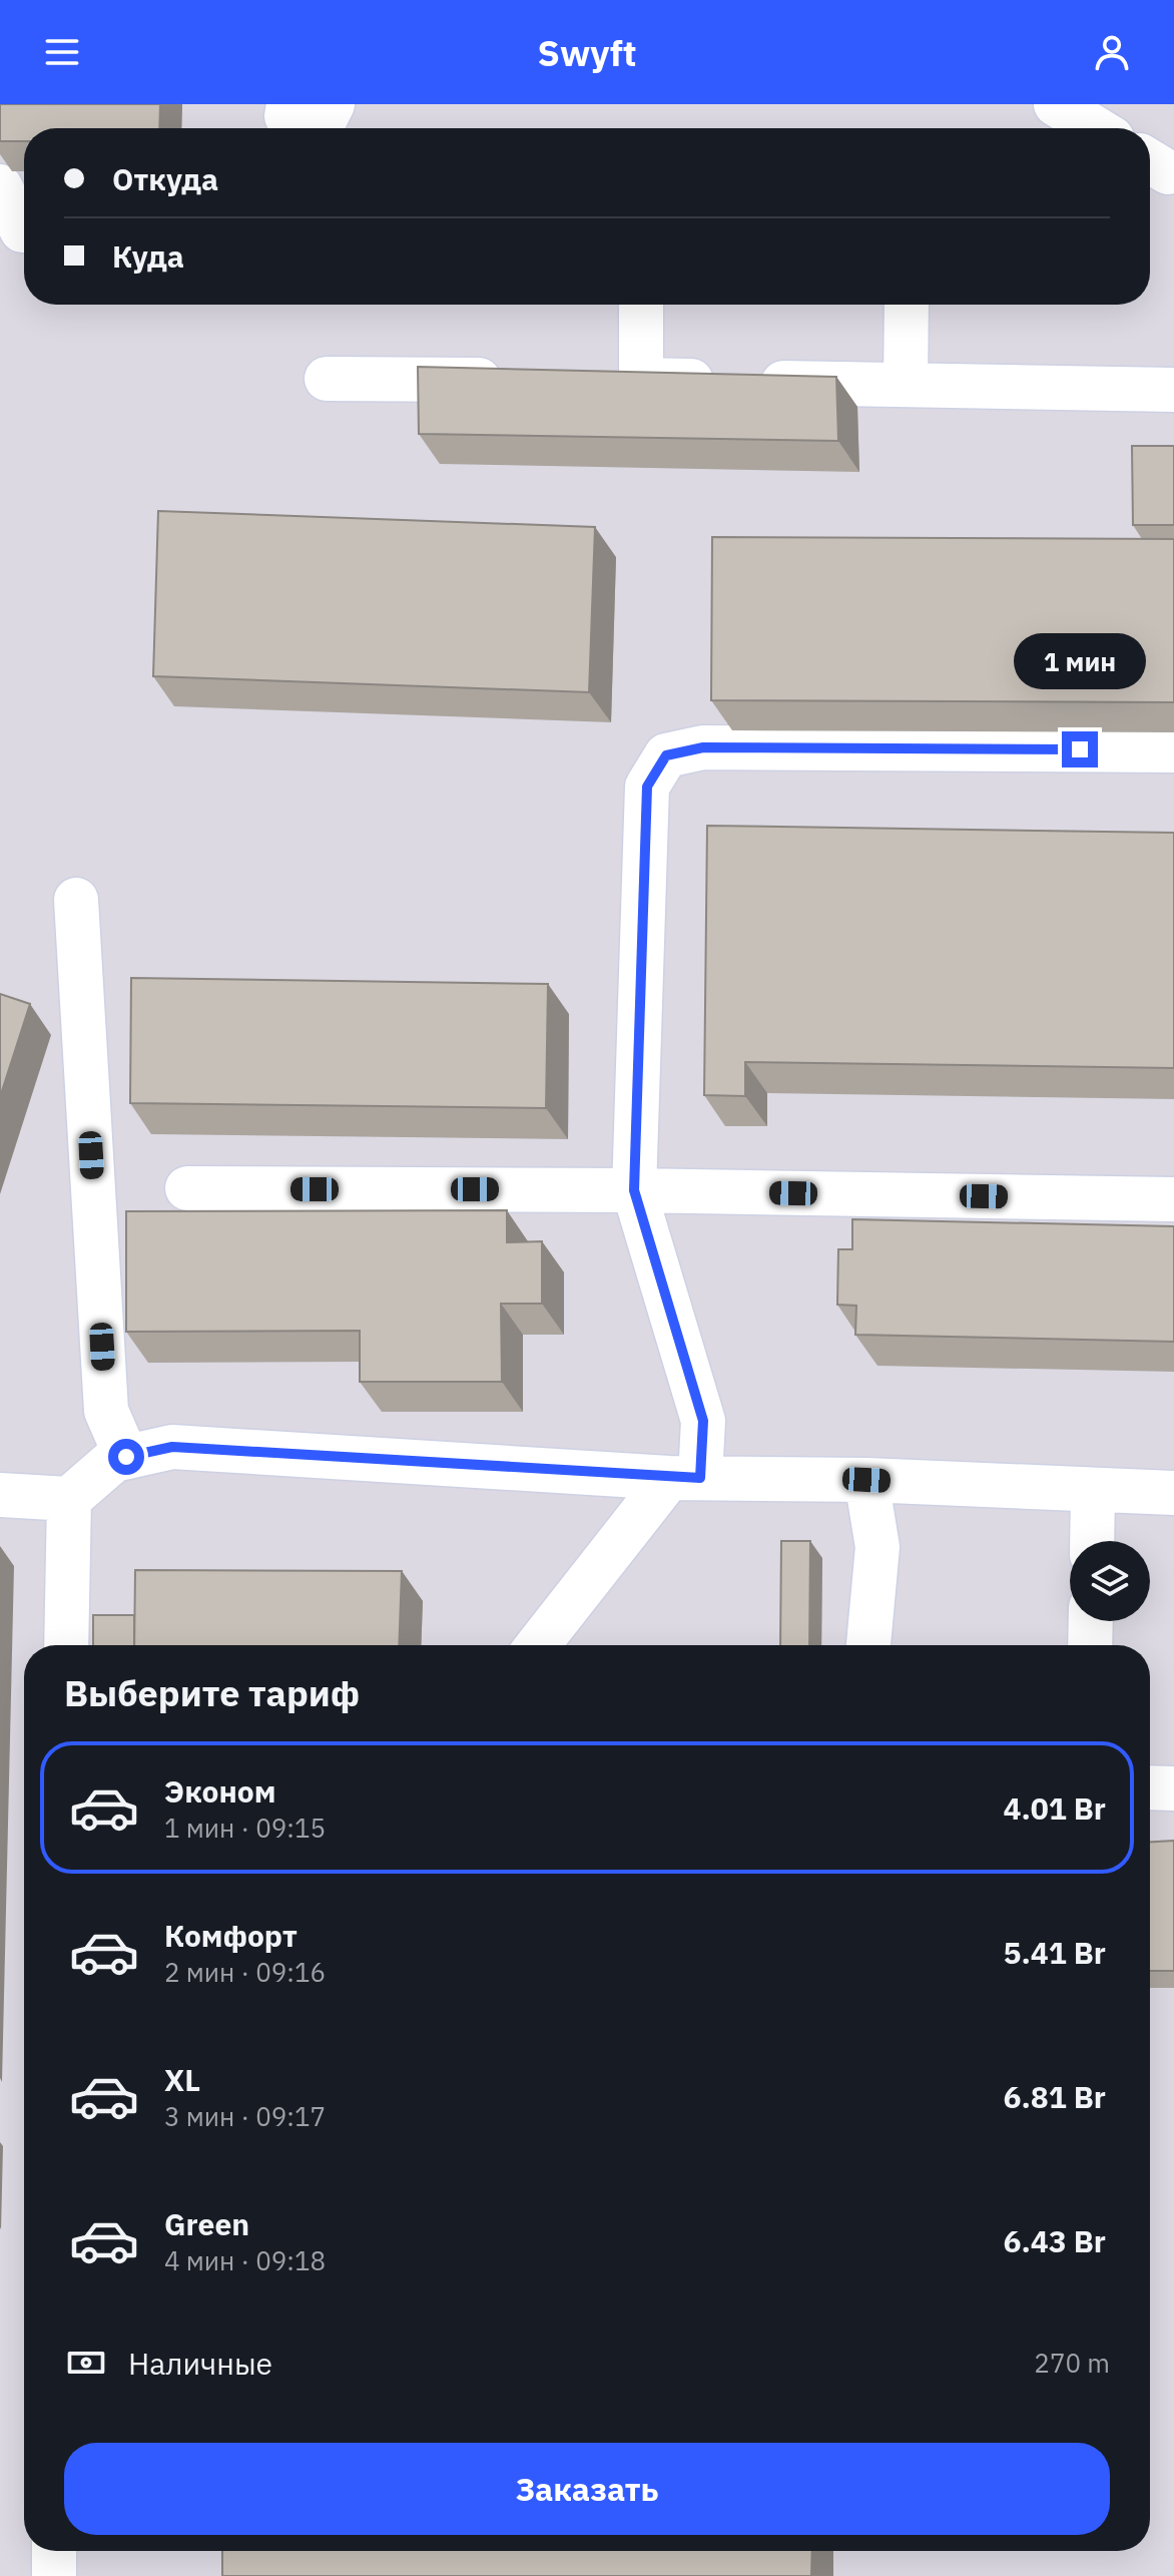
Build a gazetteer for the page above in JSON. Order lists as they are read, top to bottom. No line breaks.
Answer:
{"page":{"header":"Swyft","banner":["Откуда","Куда"],"bubble":"1 мин","heading":"Выберите тариф","list":[{"name":"Эконом","note":"1 мин · 09:15","value":"4.01 Br"},{"name":"Комфорт","note":"2 мин · 09:16","value":"5.41 Br"},{"name":"XL","note":"3 мин · 09:17","value":"6.81 Br"},{"name":"Green","note":"4 мин · 09:18","value":"6.43 Br"}],"pay":["Наличные","270 m"],"buttons":"Заказать"}}
